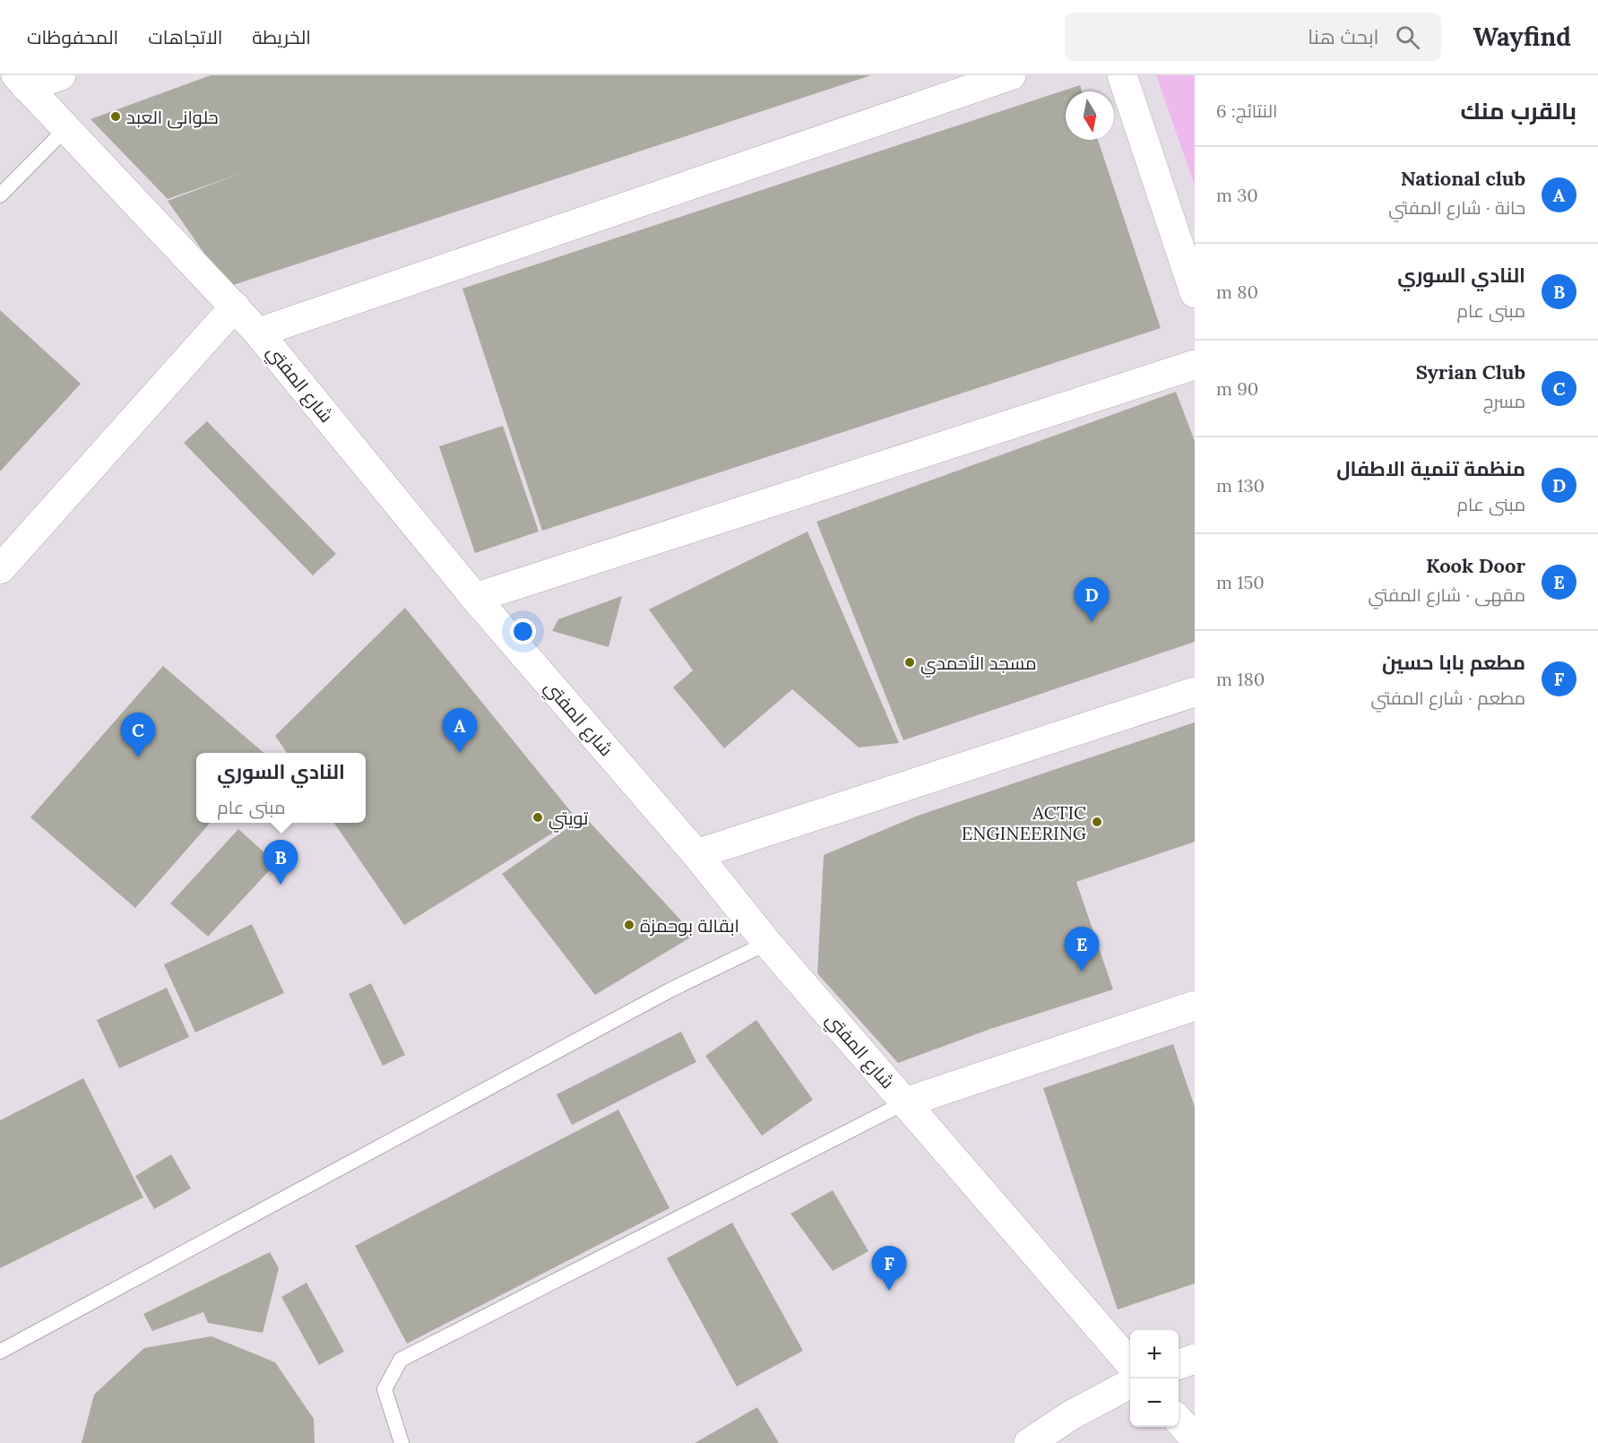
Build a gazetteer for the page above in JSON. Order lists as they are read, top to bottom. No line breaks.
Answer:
{"streets":{"street":["شارع المفتي"]},"places":["حلوانى العبد","مسجد الأحمدي","تويتي","ACTIC ENGINEERING","ابقالة بوحمزة"],"north":"bottom","page":{"header":"Wayfind","search":"ابحث هنا","nav":["الخريطة","الاتجاهات","المحفوظات"],"heading":["بالقرب منك","النتائج: 6"],"list":[{"mark":"A","name":"National club","note":"حانة · شارع المفتي","value":"30 m"},{"mark":"B","name":"النادي السوري","note":"مبنى عام","value":"80 m"},{"mark":"C","name":"Syrian Club","note":"مسرح","value":"90 m"},{"mark":"D","name":"منظمة تنمية الاطفال","note":"مبنى عام","value":"130 m"},{"mark":"E","name":"Kook Door","note":"مقهى · شارع المفتي","value":"150 m"},{"mark":"F","name":"مطعم بابا حسين","note":"مطعم · شارع المفتي","value":"180 m"}],"pins":["D","A","C","B","E","F"],"popup":["النادي السوري","مبنى عام"],"map_buttons":["+","−"]}}
